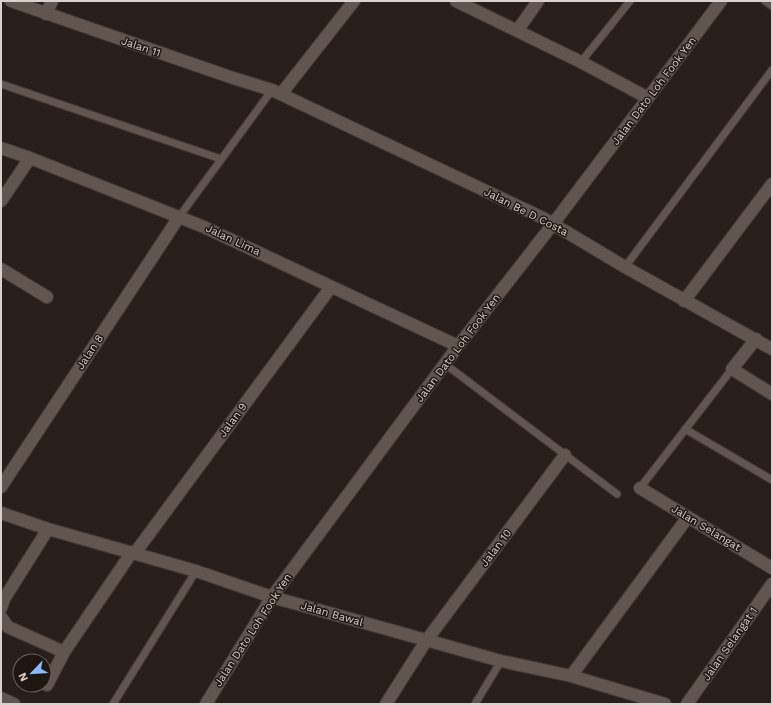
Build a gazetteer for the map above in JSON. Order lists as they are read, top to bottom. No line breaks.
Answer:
{"streets":{"street":["Jalan 11","Jalan Dato Loh Fook Yen","Jalan Be D Costa","Jalan Lima","Jalan 8","Jalan 9","Jalan Selangat","Jalan 10","Jalan Bawal","Jalan Selangat 1"]},"crossings":[["Jalan 11","Jalan Be D Costa"],["Jalan Dato Loh Fook Yen","Jalan Be D Costa"],["Jalan Dato Loh Fook Yen","Jalan Lima"],["Jalan Dato Loh Fook Yen","Jalan Bawal"],["Jalan Lima","Jalan 8"],["Jalan Lima","Jalan 9"],["Jalan 9","Jalan Bawal"],["Jalan 10","Jalan Bawal"]],"north":"bottom left"}
